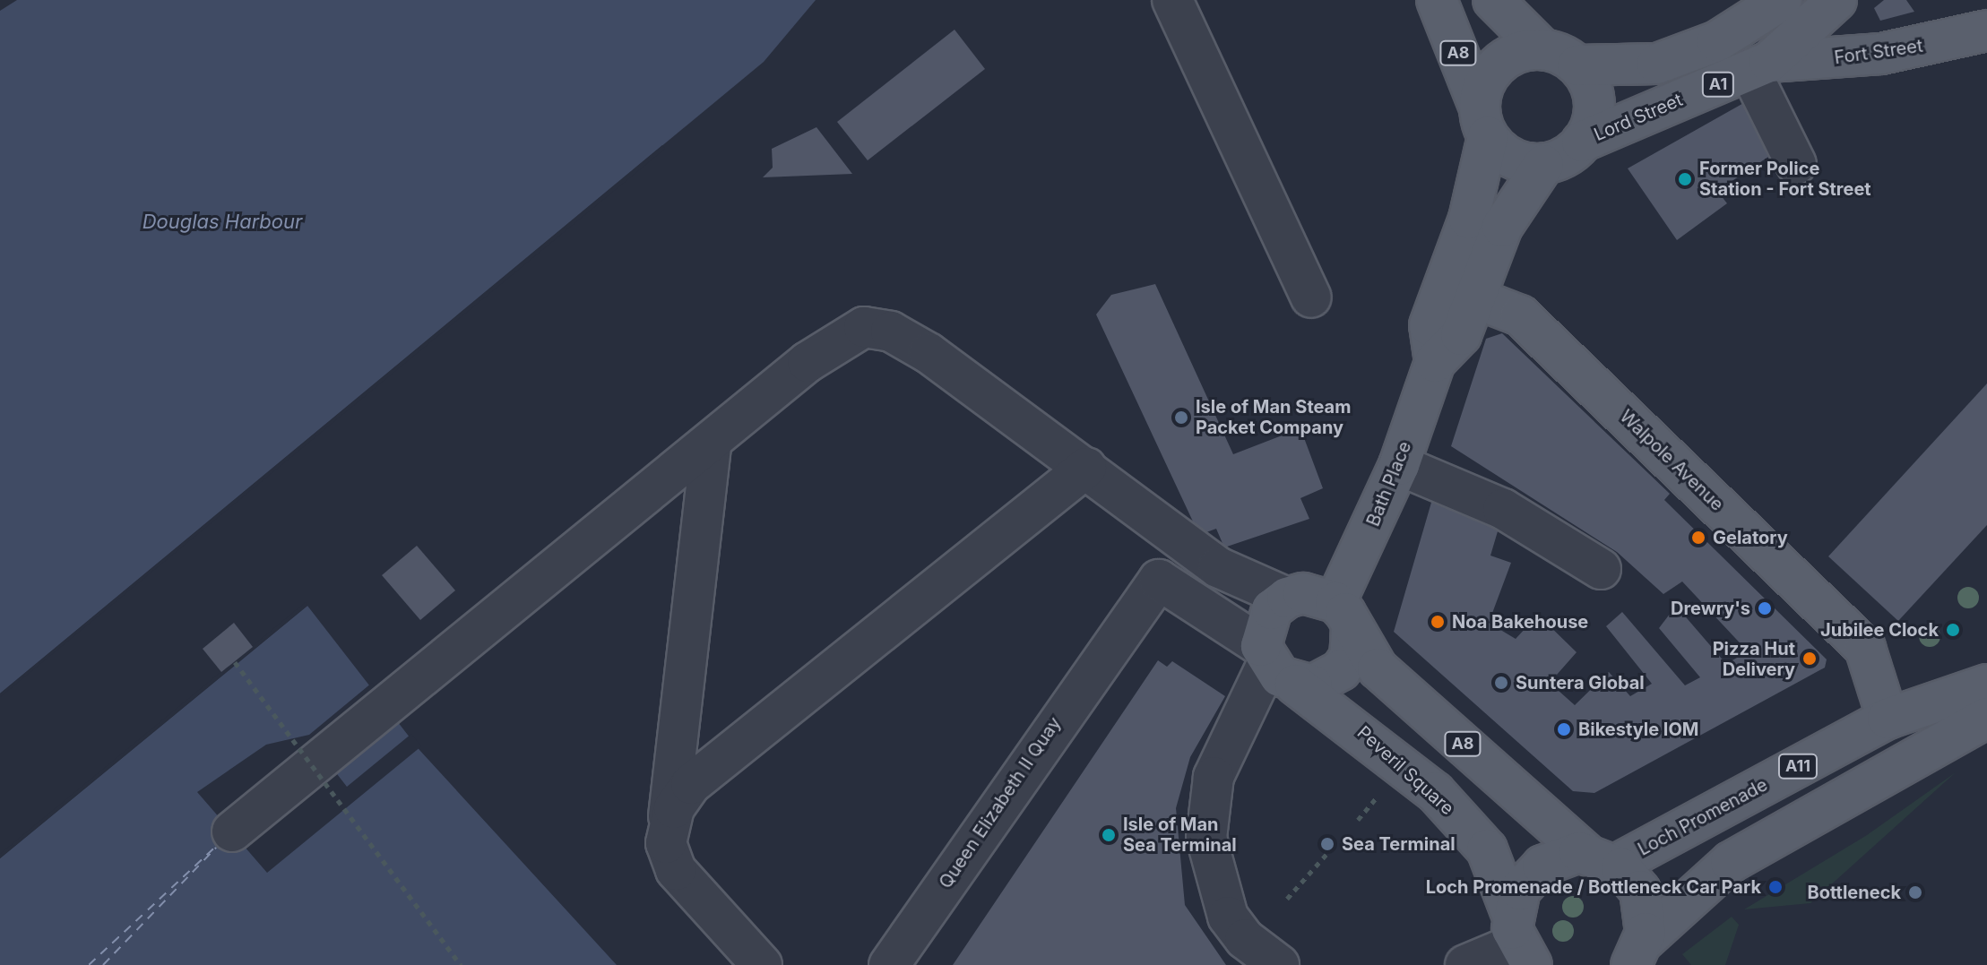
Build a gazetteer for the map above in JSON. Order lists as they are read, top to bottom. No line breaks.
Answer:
{"streets":{"main road":["Fort Street","A8","A1","Lord Street","Walpole Avenue","Bath Place","A11","Peveril Square","Loch Promenade"],"lane":["Queen Elizabeth II Quay"]},"crossings":[["Fort Street","Lord Street"],["A8","A1"],["A8","Lord Street"],["A8","Bath Place"],["A8","Peveril Square"],["A8","Queen Elizabeth II Quay"],["A8","Loch Promenade"],["A1","Lord Street"],["A1","Bath Place"],["Lord Street","Bath Place"],["Walpole Avenue","Bath Place"],["Walpole Avenue","Loch Promenade"],["Bath Place","Peveril Square"],["Bath Place","Queen Elizabeth II Quay"],["Peveril Square","Queen Elizabeth II Quay"],["Peveril Square","Loch Promenade"]],"water":["Douglas Harbour"],"places":["Former Police Station - Fort Street","Isle of Man Steam Packet Company","Gelatory","Drewry's","Noa Bakehouse","Jubilee Clock","Pizza Hut Delivery","Suntera Global","Bikestyle IOM","Isle of Man Sea Terminal","Sea Terminal","Loch Promenade / Bottleneck Car Park","Bottleneck"]}
